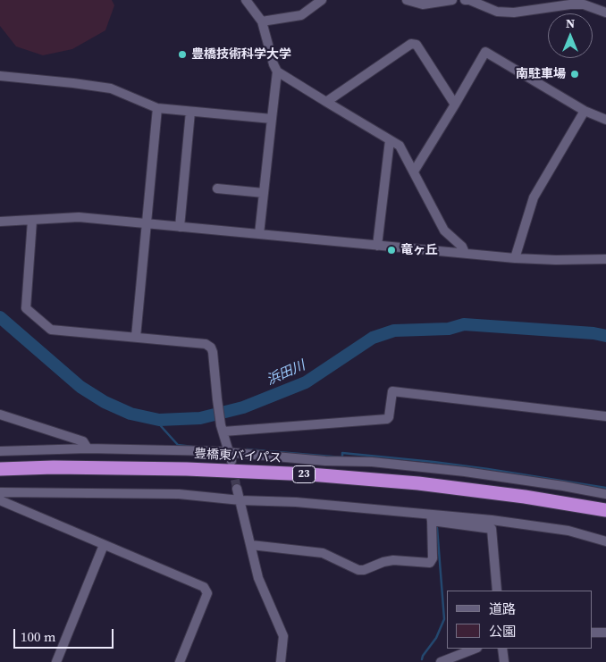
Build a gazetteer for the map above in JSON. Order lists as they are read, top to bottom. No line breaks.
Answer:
{"streets":{"highway":["豊橋東バイパス","23"]},"water":["浜田川"],"places":["豊橋技術科学大学","南駐車場","竜ヶ丘"],"legend":["道路","公園"],"scale_bar":"100 m","north":"top"}
